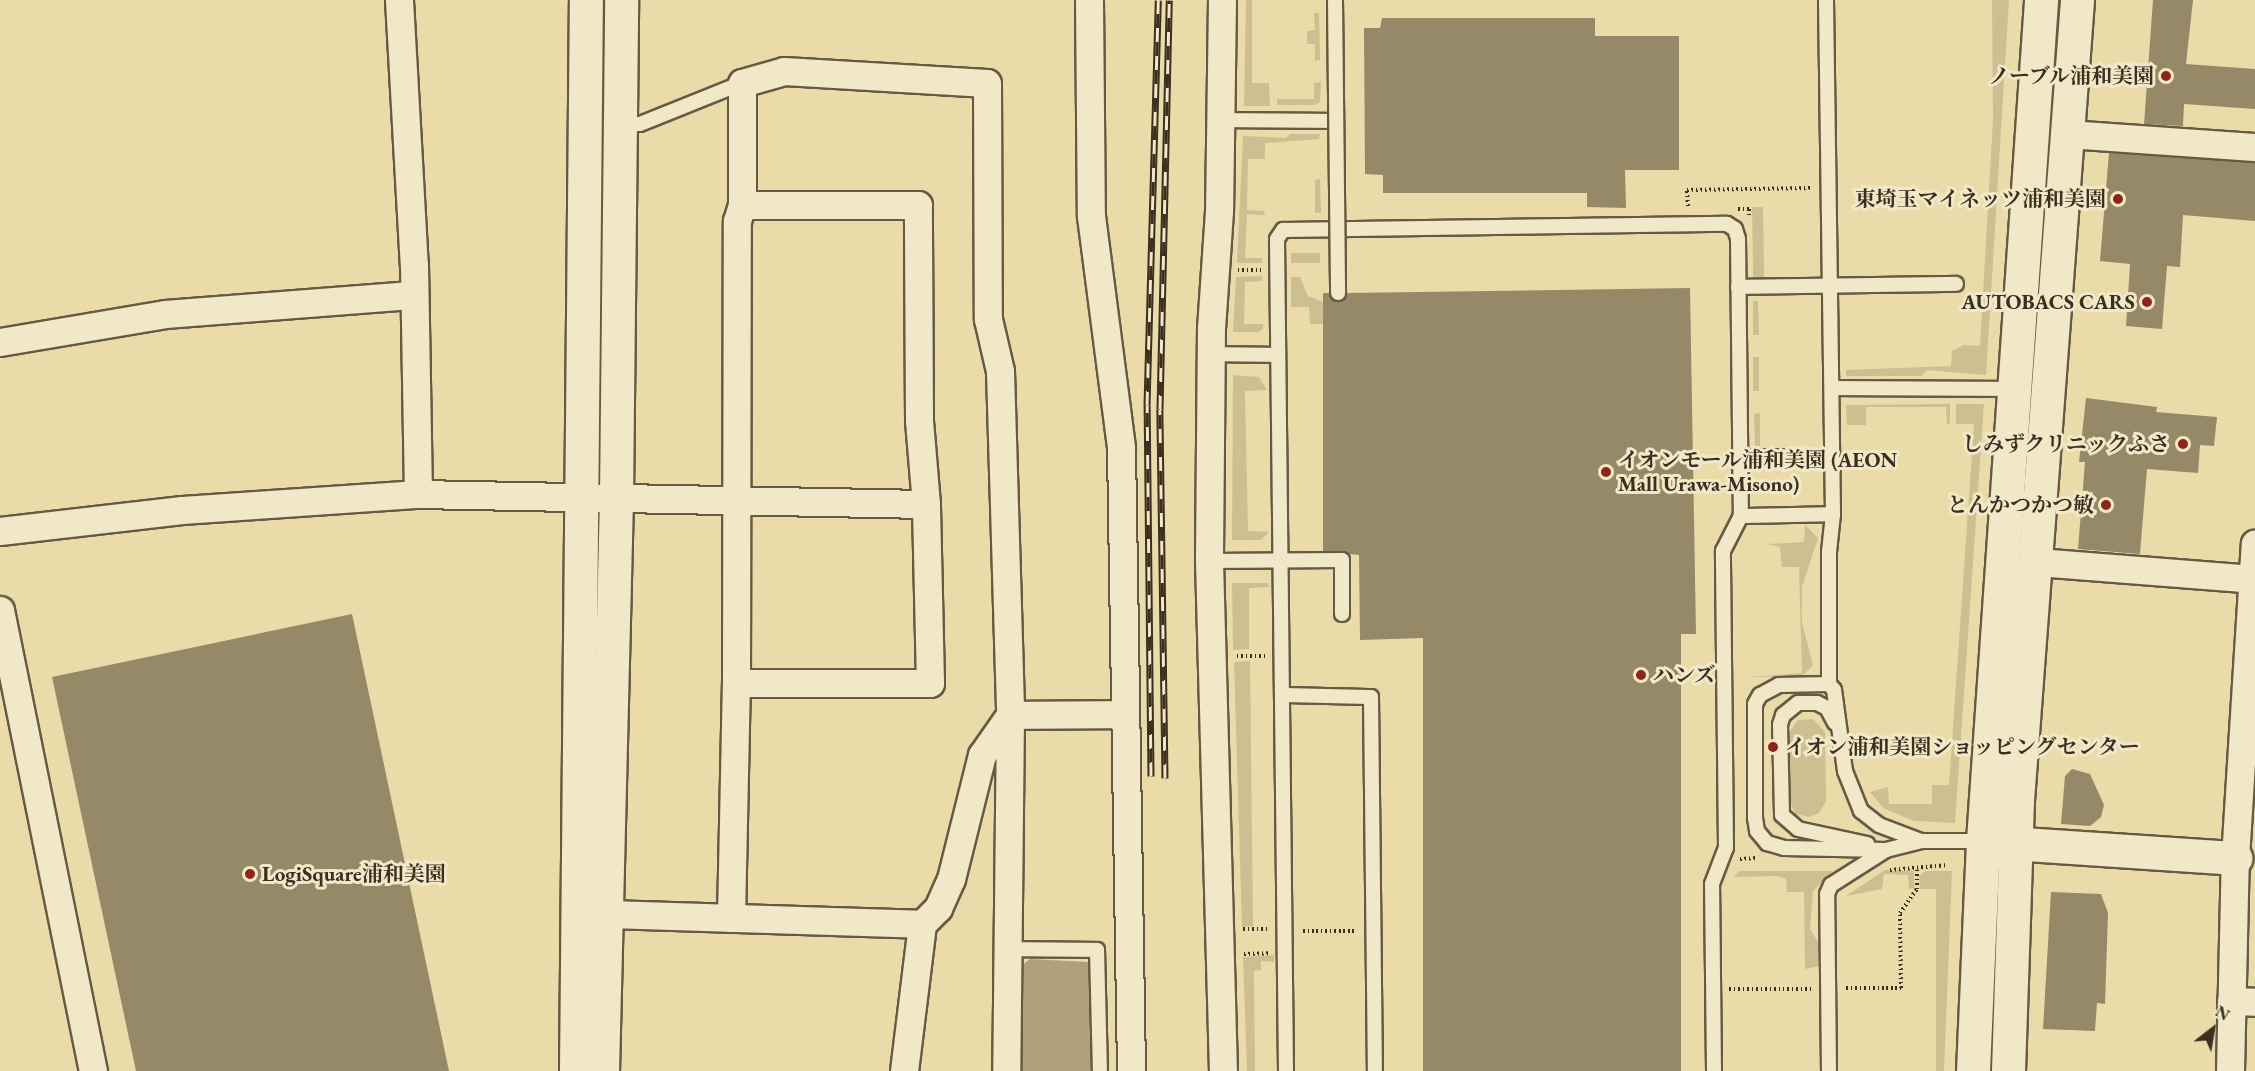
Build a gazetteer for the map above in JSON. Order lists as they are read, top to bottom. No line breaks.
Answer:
{"places":["ノーブル浦和美園","東埼玉マイネッツ浦和美園","AUTOBACS CARS","しみずクリニックふさ","イオンモール浦和美園 (AEON Mall Urawa-Misono)","とんかつかつ敏","ハンズ","イオン浦和美園ショッピングセンター","LogiSquare浦和美園"],"north":"top right"}
